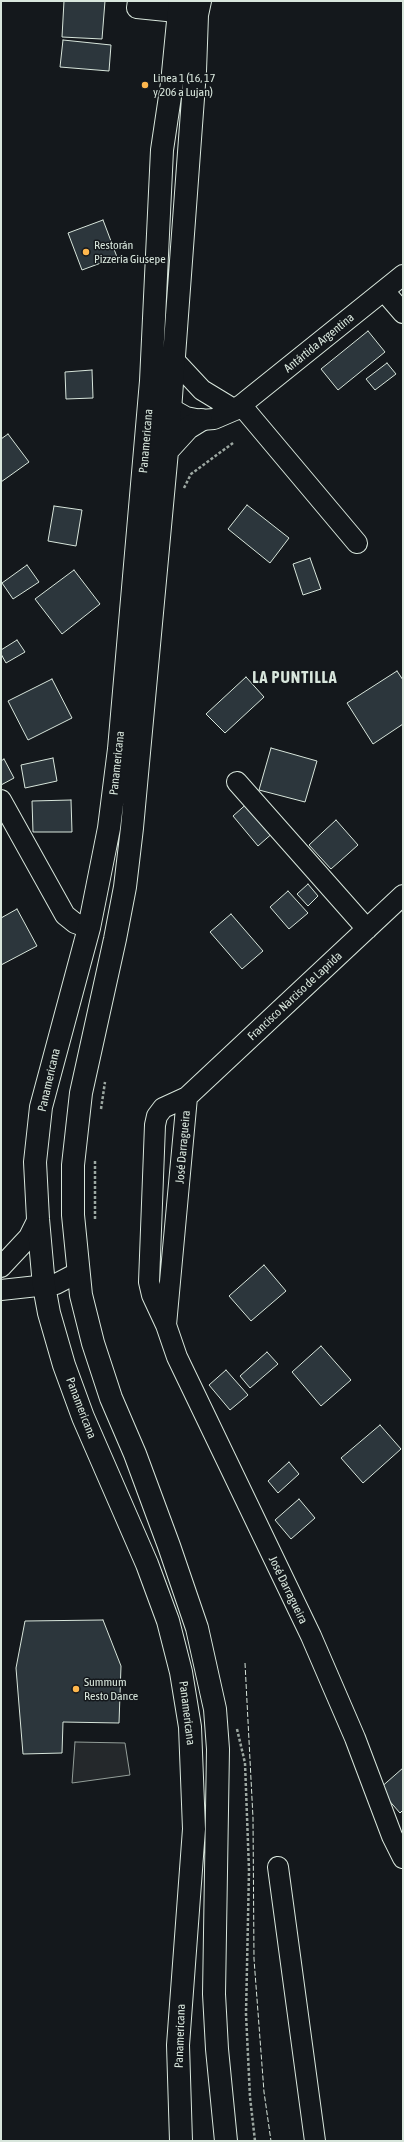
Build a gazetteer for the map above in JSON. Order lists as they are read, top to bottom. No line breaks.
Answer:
{"streets":{"main road":["Panamericana"],"street":["Antártida Argentina","Francisco Narciso de Laprida","José Darragueira"]},"crossings":[["Antártida Argentina","Panamericana"],["Francisco Narciso de Laprida","José Darragueira"]],"districts":["LA PUNTILLA"],"places":["Linea 1 (16, 17 y 206 a Lujan)","Restorán Pizzería Giusepe","Summum Resto Dance"]}
